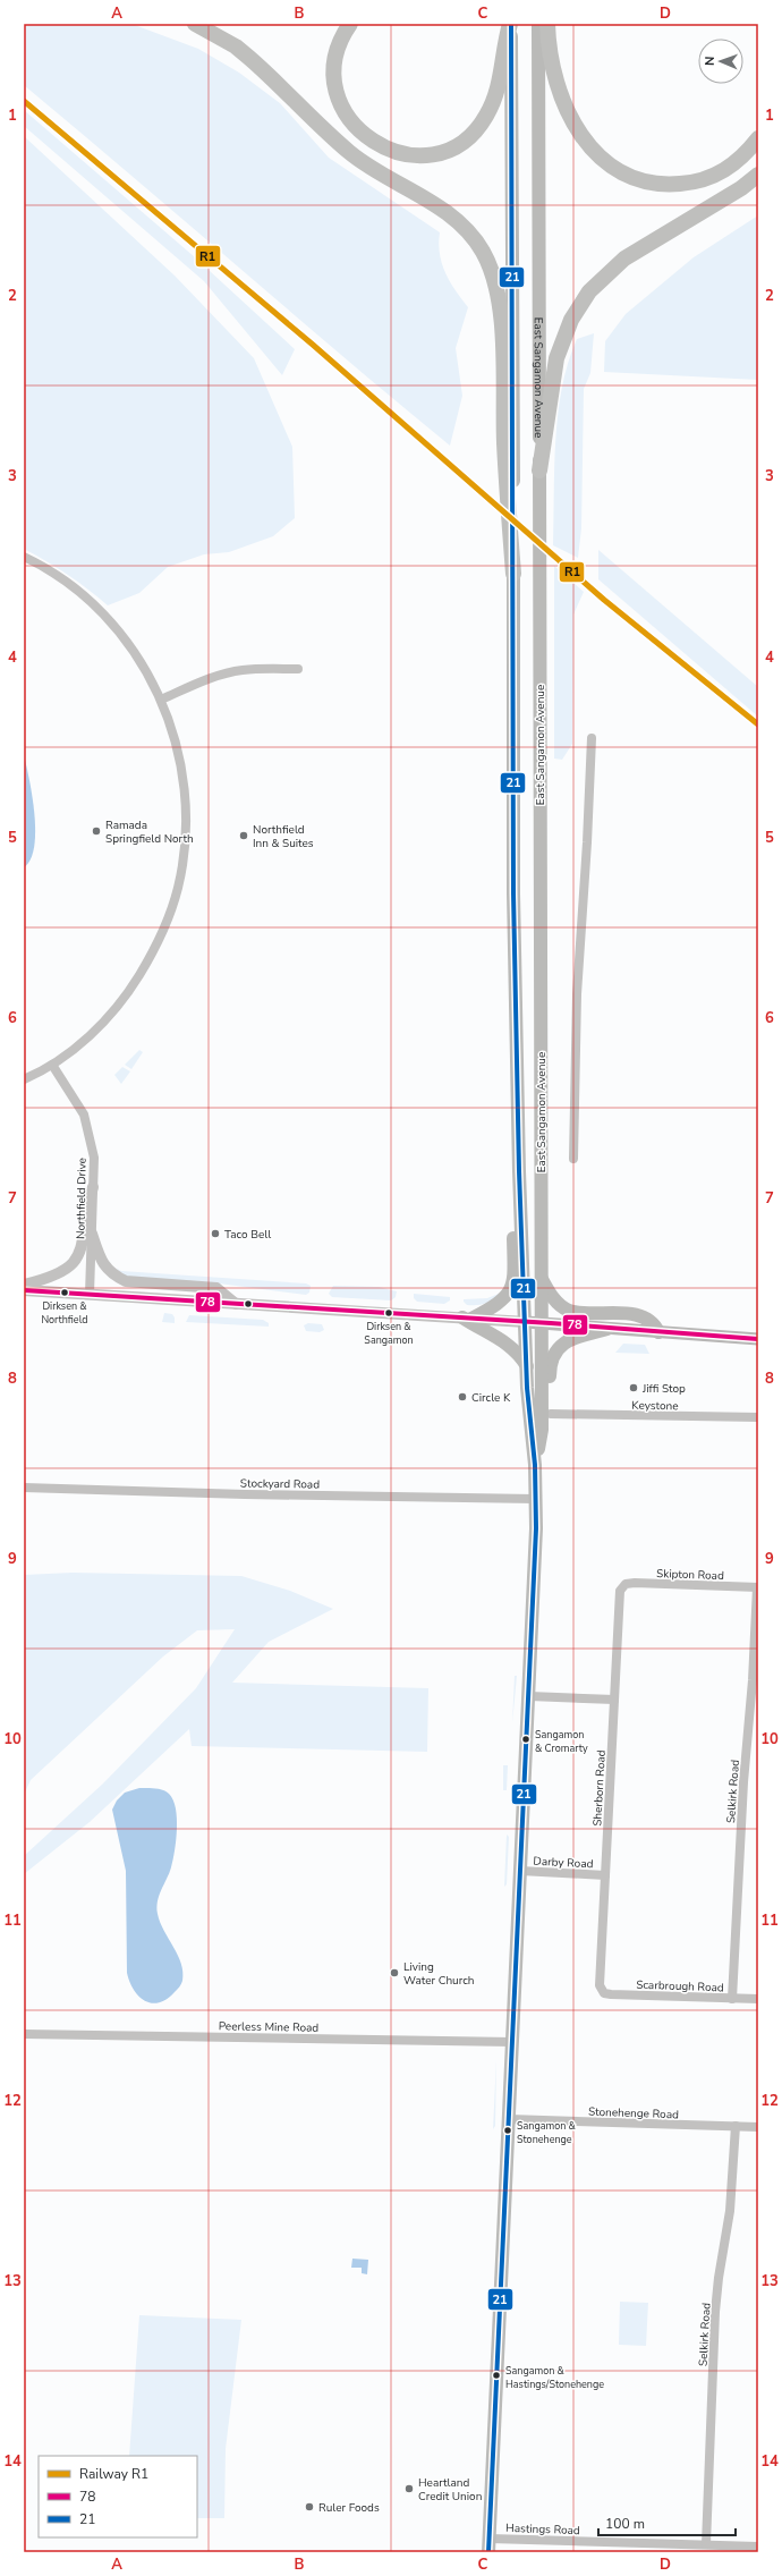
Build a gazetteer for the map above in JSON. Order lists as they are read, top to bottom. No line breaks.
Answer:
{"streets":{"main road":["East Sangamon Avenue"],"street":["Northfield Drive","Keystone","Stockyard Road","Skipton Road","Sherborn Road","Selkirk Road","Darby Road","Scarbrough Road","Peerless Mine Road","Stonehenge Road","Hastings Road"]},"crossings":[["East Sangamon Avenue","Stockyard Road"],["East Sangamon Avenue","Darby Road"],["East Sangamon Avenue","Peerless Mine Road"],["East Sangamon Avenue","Stonehenge Road"],["East Sangamon Avenue","Hastings Road"],["Skipton Road","Sherborn Road"],["Skipton Road","Selkirk Road"],["Sherborn Road","Darby Road"],["Sherborn Road","Scarbrough Road"],["Selkirk Road","Scarbrough Road"],["Selkirk Road","Stonehenge Road"],["Selkirk Road","Hastings Road"]],"places":["Ramada Springfield North","Northfield Inn & Suites","Taco Bell","Dirksen & Northfield","Dirksen & Sangamon","Jiffi Stop","Circle K","Sangamon & Cromarty","Living Water Church","Sangamon & Stonehenge","Sangamon & Hastings/Stonehenge","Heartland Credit Union","Ruler Foods"],"lines":["transit line 21","rail line R1","transit line 78"],"legend":["Railway R1","78","21"],"scale_bar":"100 m","north":"left","grid":{"columns":["A","B","C","D"],"rows":["1","2","3","4","5","6","7","8","9","10","11","12","13","14"]}}
